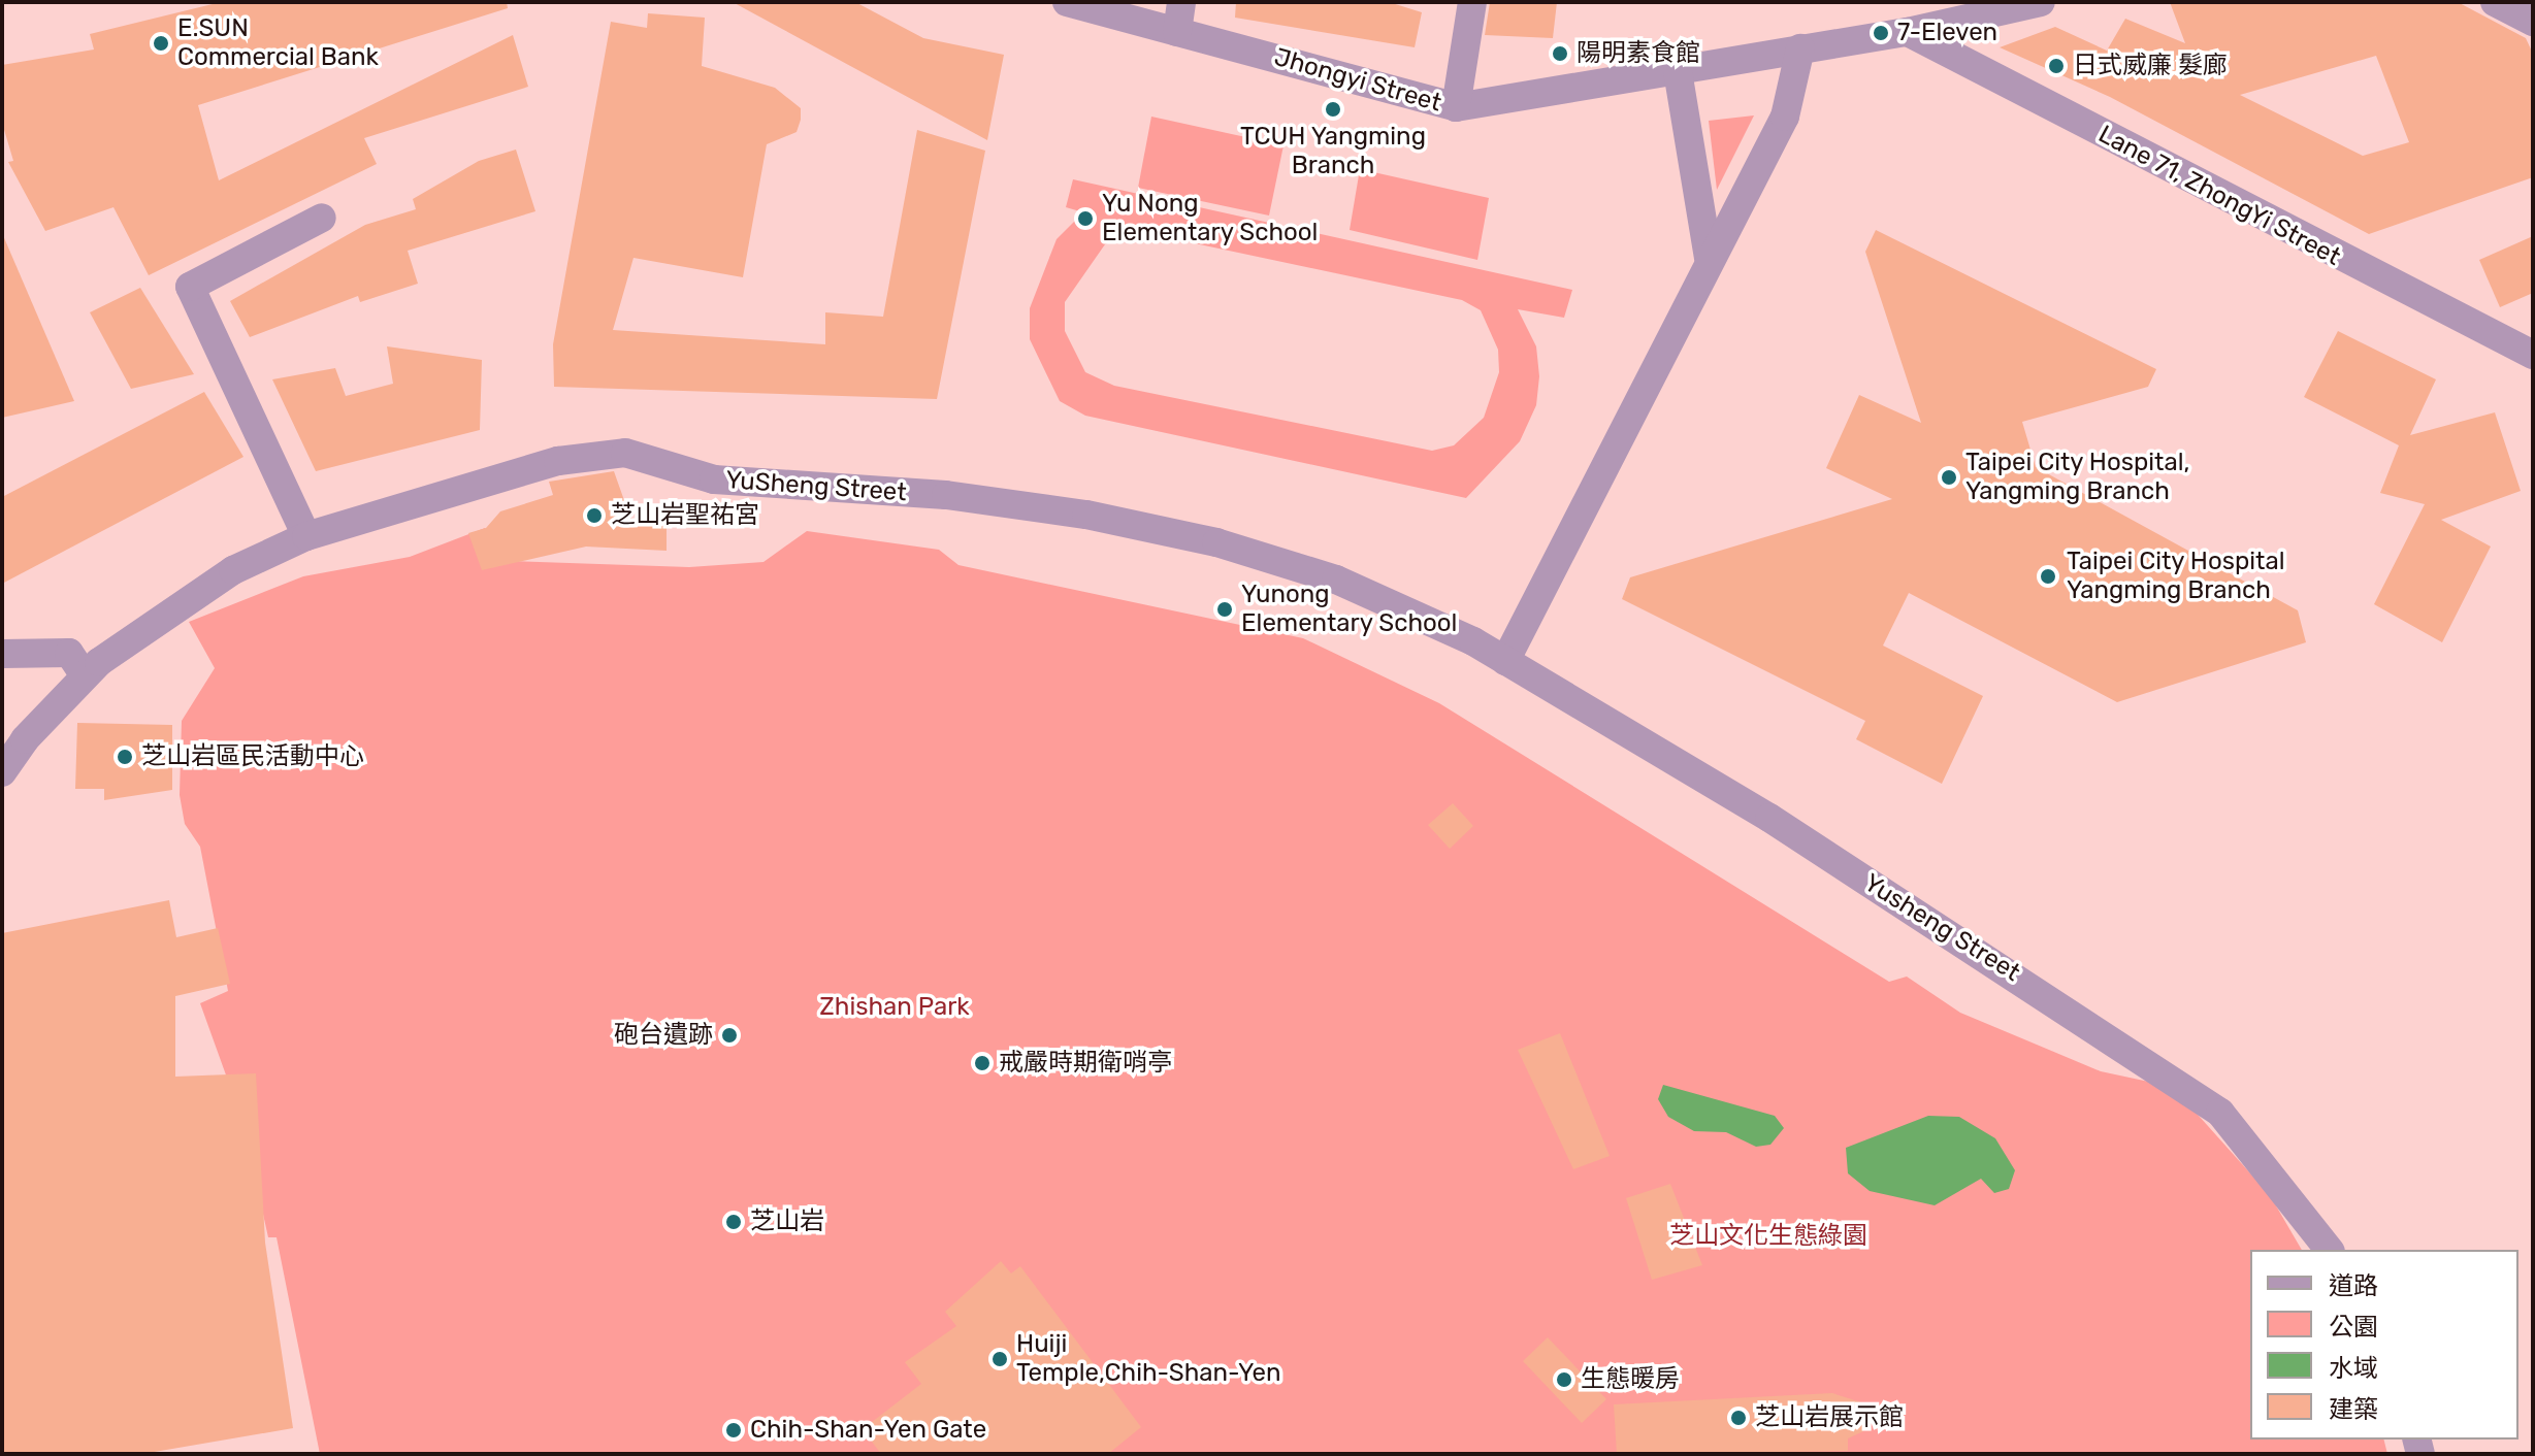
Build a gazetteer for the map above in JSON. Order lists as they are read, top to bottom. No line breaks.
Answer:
{"streets":{"street":["Jhongyi Street","Lane 71, ZhongYi Street","YuSheng Street","Yusheng Street"]},"crossings":[["Jhongyi Street","Lane 71, ZhongYi Street"],["YuSheng Street","Yusheng Street"]],"parks":["Zhishan Park","芝山文化生態綠園"],"places":["7-Eleven","E.SUN Commercial Bank","陽明素食館","日式威廉 髮廊","TCUH Yangming Branch","Yu Nong Elementary School","Taipei City Hospital, Yangming Branch","芝山岩聖祐宮","Taipei City Hospital Yangming Branch","Yunong Elementary School","芝山岩區民活動中心","砲台遺跡","戒嚴時期衛哨亭","芝山岩","Huiji Temple,Chih-Shan-Yen","生態暖房","芝山岩展示館","Chih-Shan-Yen Gate"],"legend":["道路","公園","水域","建築"]}
